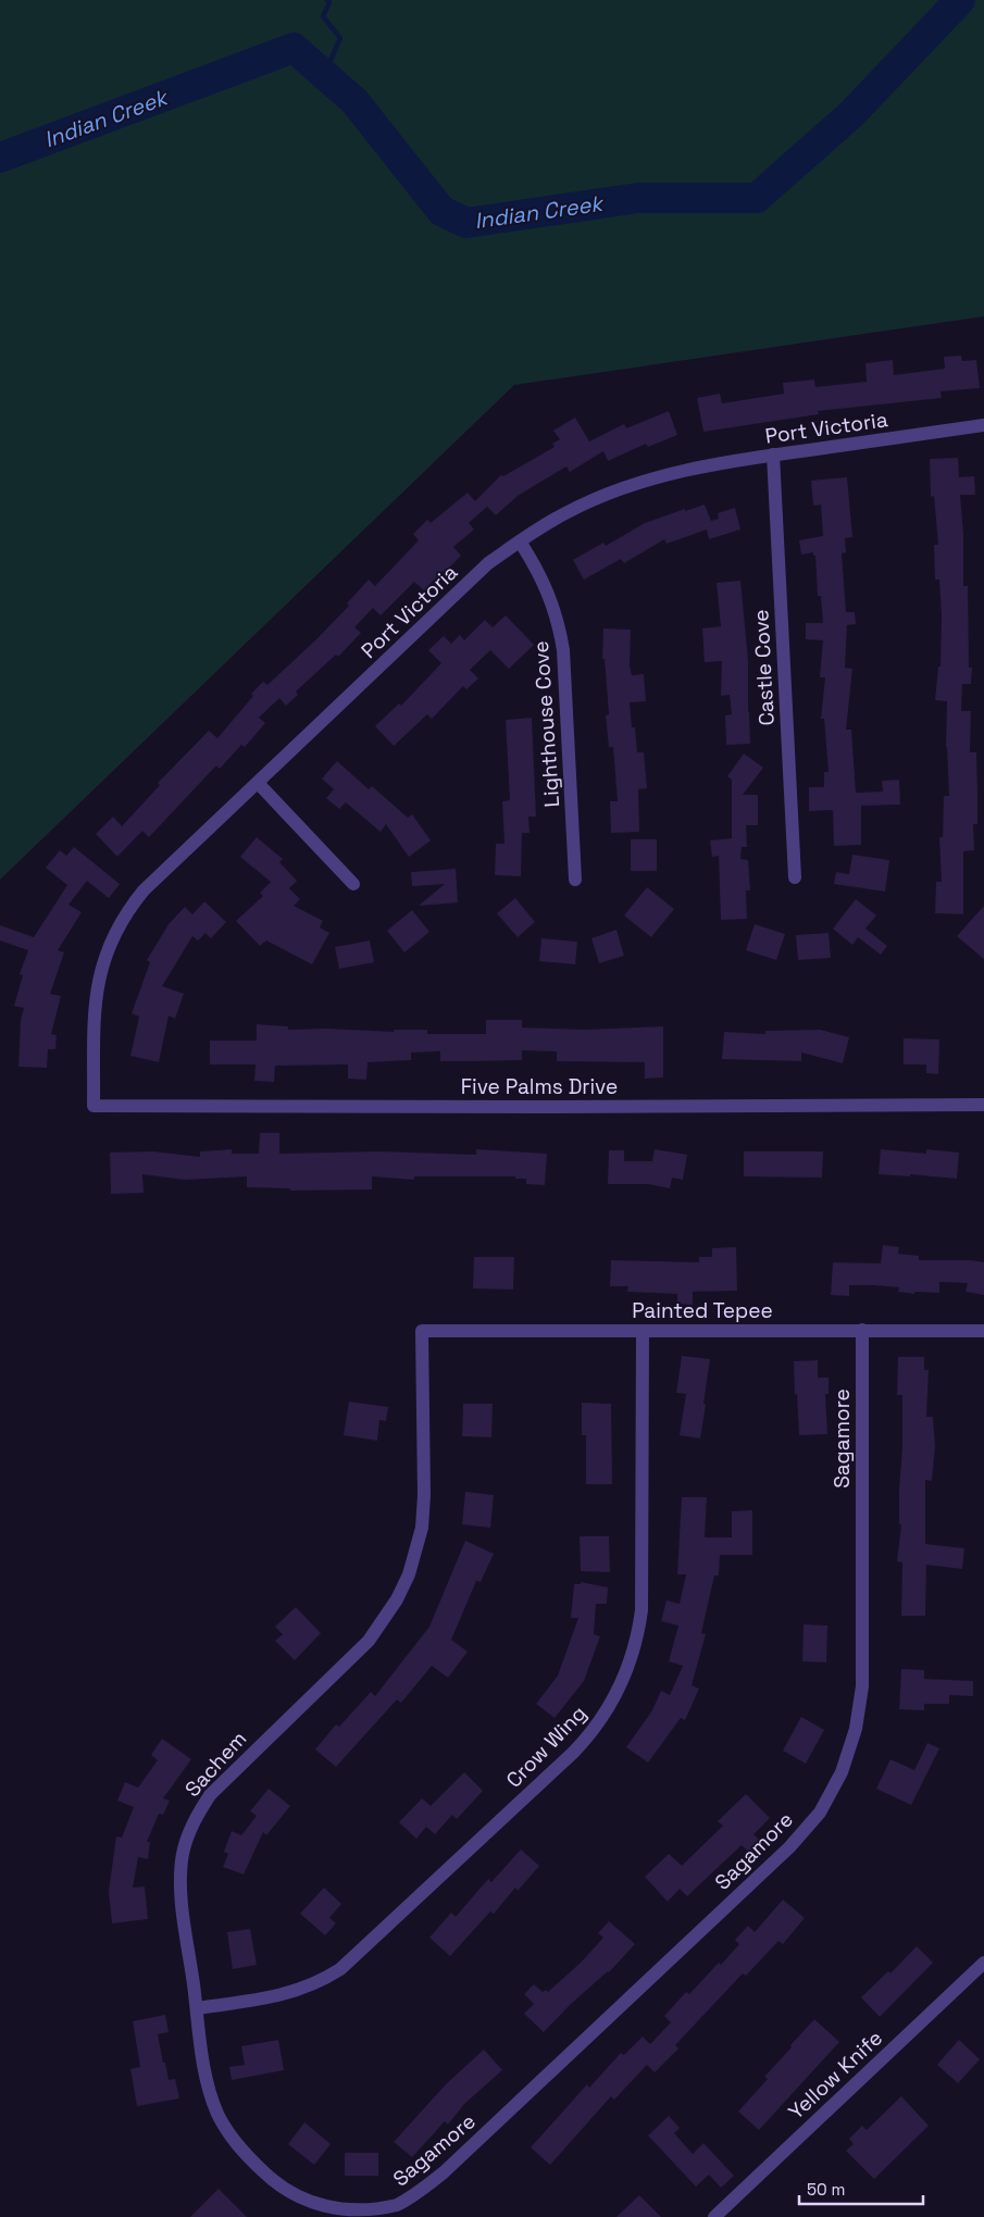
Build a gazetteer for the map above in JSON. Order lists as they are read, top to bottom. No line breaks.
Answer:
{"streets":{"street":["Port Victoria","Castle Cove","Lighthouse Cove","Five Palms Drive","Painted Tepee","Sagamore","Crow Wing","Sachem","Yellow Knife"]},"crossings":[["Port Victoria","Castle Cove"],["Port Victoria","Lighthouse Cove"],["Port Victoria","Five Palms Drive"],["Painted Tepee","Sagamore"],["Painted Tepee","Crow Wing"],["Painted Tepee","Sachem"],["Sagamore","Sachem"],["Crow Wing","Sachem"]],"water":["Indian Creek"],"scale_bar":"50 m"}
